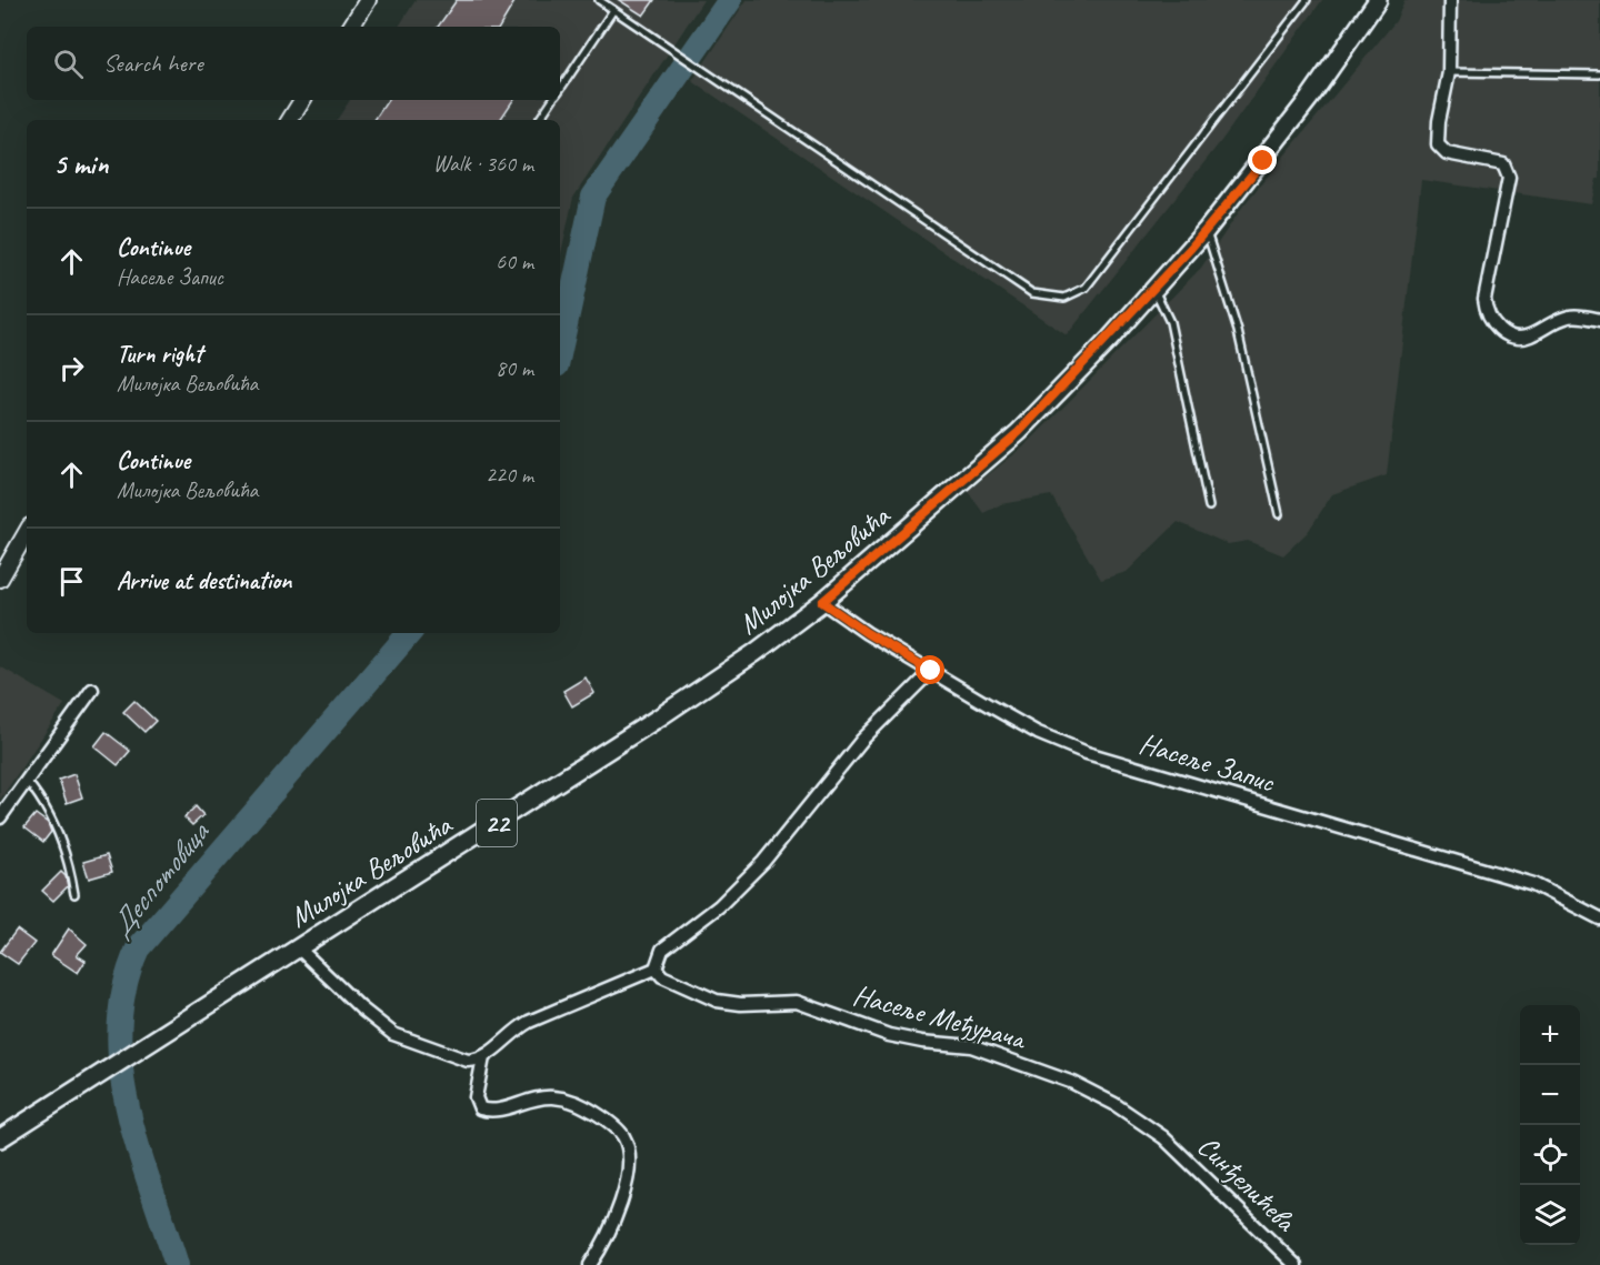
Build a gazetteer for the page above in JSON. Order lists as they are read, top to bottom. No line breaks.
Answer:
{"streets":{"main road":["Милојка Вељовића","22"],"street":["Насеље Запис","Насеље Међурача","Синђелићева"]},"crossings":[["Милојка Вељовића","Насеље Запис"],["Насеље Међурача","Синђелићева"]],"water":["Деспотовица"],"page":{"search":"Search here","heading":["5 min","Walk · 360 m"],"list":[["Continue","Насеље Запис","60 m"],["Turn right","Милојка Вељовића","80 m"],["Continue","Милојка Вељовића","220 m"],"Arrive at destination"],"map_buttons":["+","−"]}}
